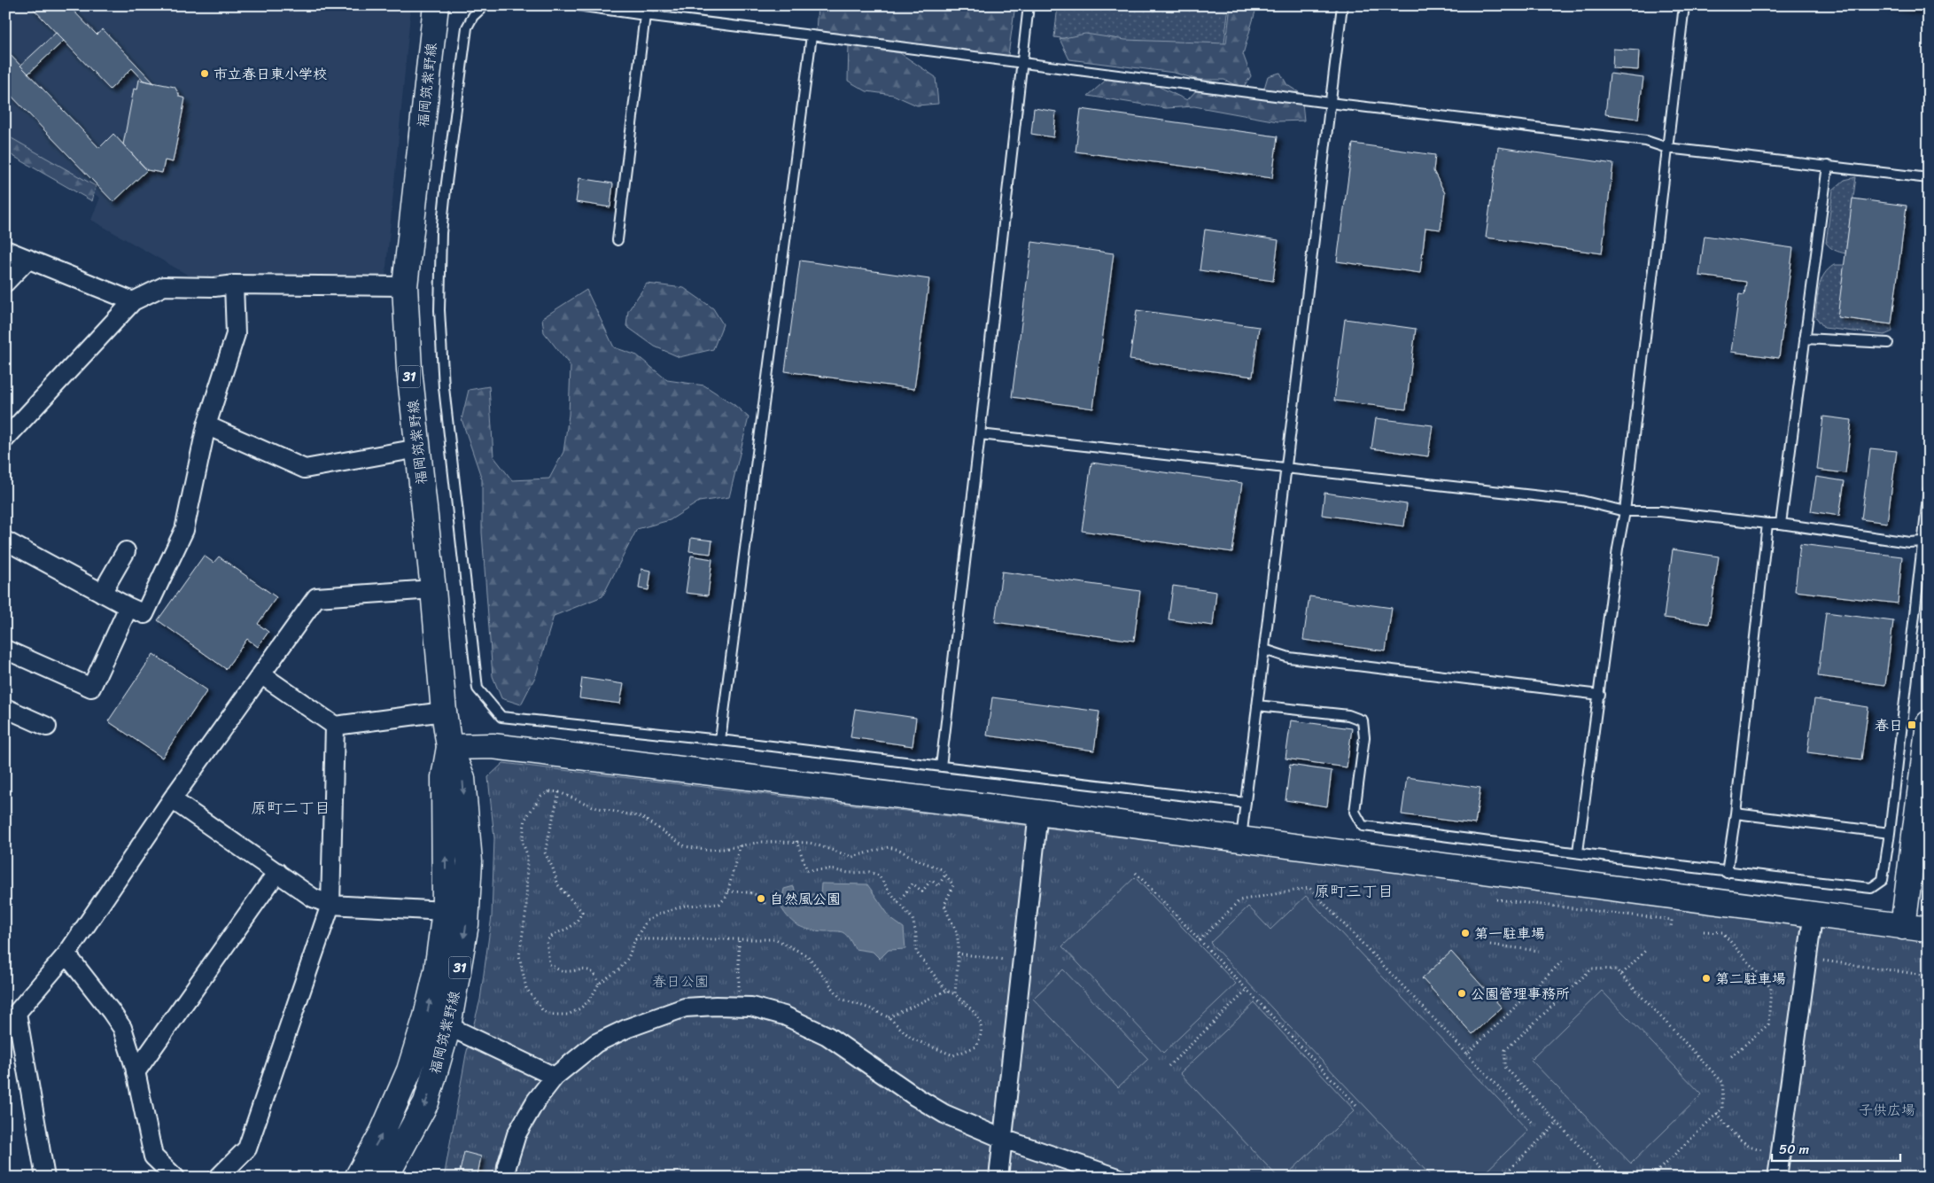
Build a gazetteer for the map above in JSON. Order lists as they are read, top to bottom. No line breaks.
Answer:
{"streets":{"street":["福岡筑紫野線","31"]},"districts":["原町二丁目","原町三丁目"],"parks":["春日公園","子供広場"],"places":{"other":["市立春日東小学校","自然風公園","第一駐車場","第二駐車場","公園管理事務所"],"transit":["春日"]},"scale_bar":"50 m"}
